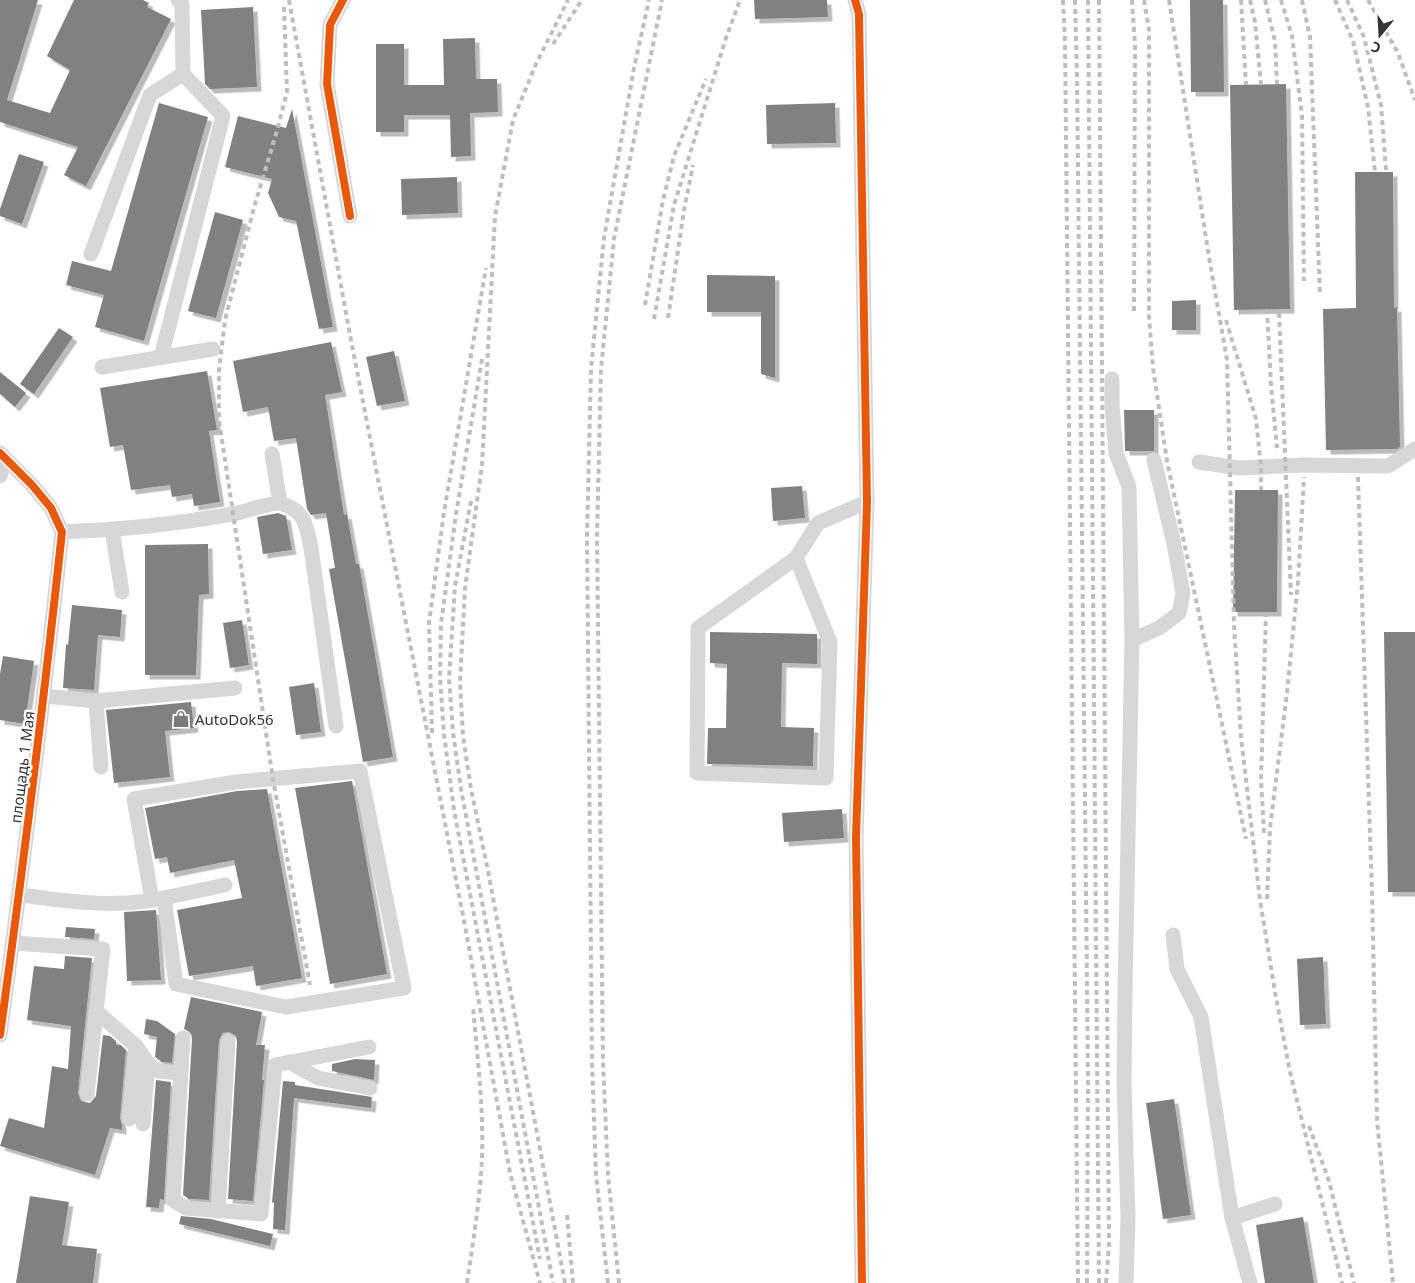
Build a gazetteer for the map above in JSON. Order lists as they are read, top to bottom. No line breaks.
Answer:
{"streets":{"street":["площадь 1 Мая"]},"places":{"shop":["AutoDok56"]},"north":"bottom"}
